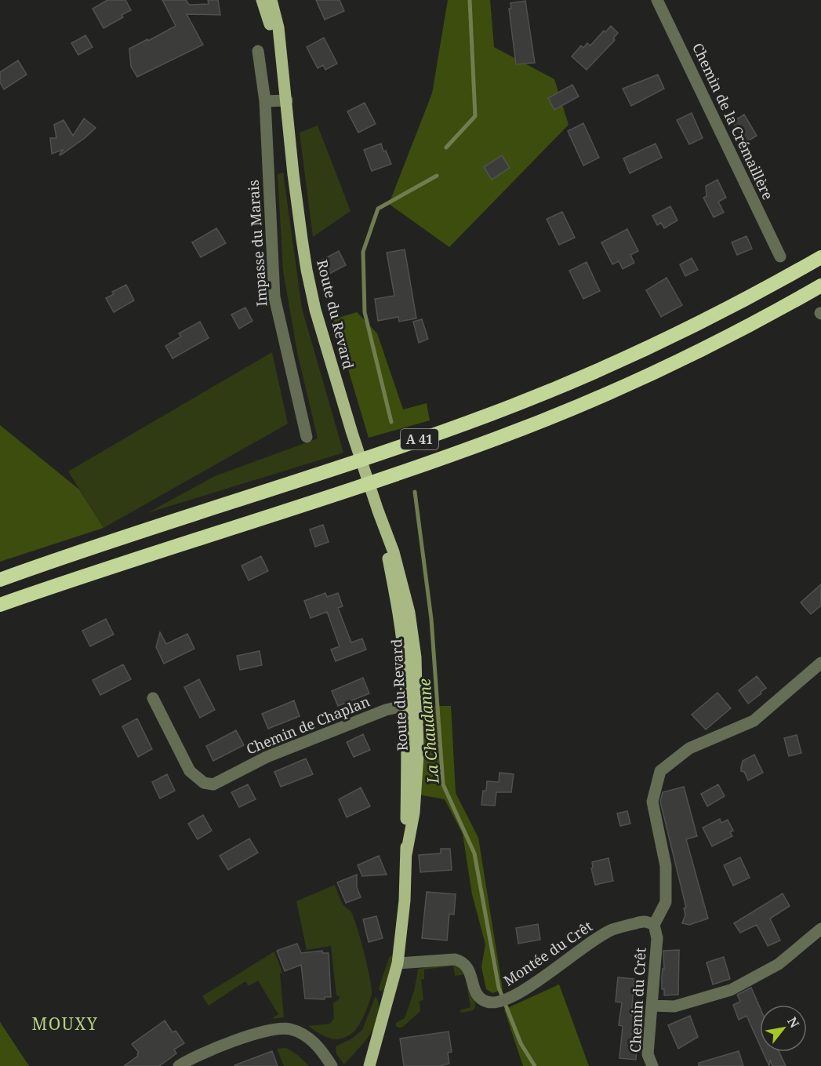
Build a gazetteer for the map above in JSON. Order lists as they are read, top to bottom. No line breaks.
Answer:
{"streets":{"highway":["A 41"],"main road":["Route du Revard"],"street":["Chemin de la Crémaillère","Impasse du Marais","Chemin de Chaplan","Montée du Crêt","Chemin du Crêt"]},"crossings":[["Route du Revard","Chemin de Chaplan"],["Route du Revard","Montée du Crêt"],["Montée du Crêt","Chemin du Crêt"]],"districts":["MOUXY"],"water":["La Chaudanne"],"north":"top right"}
